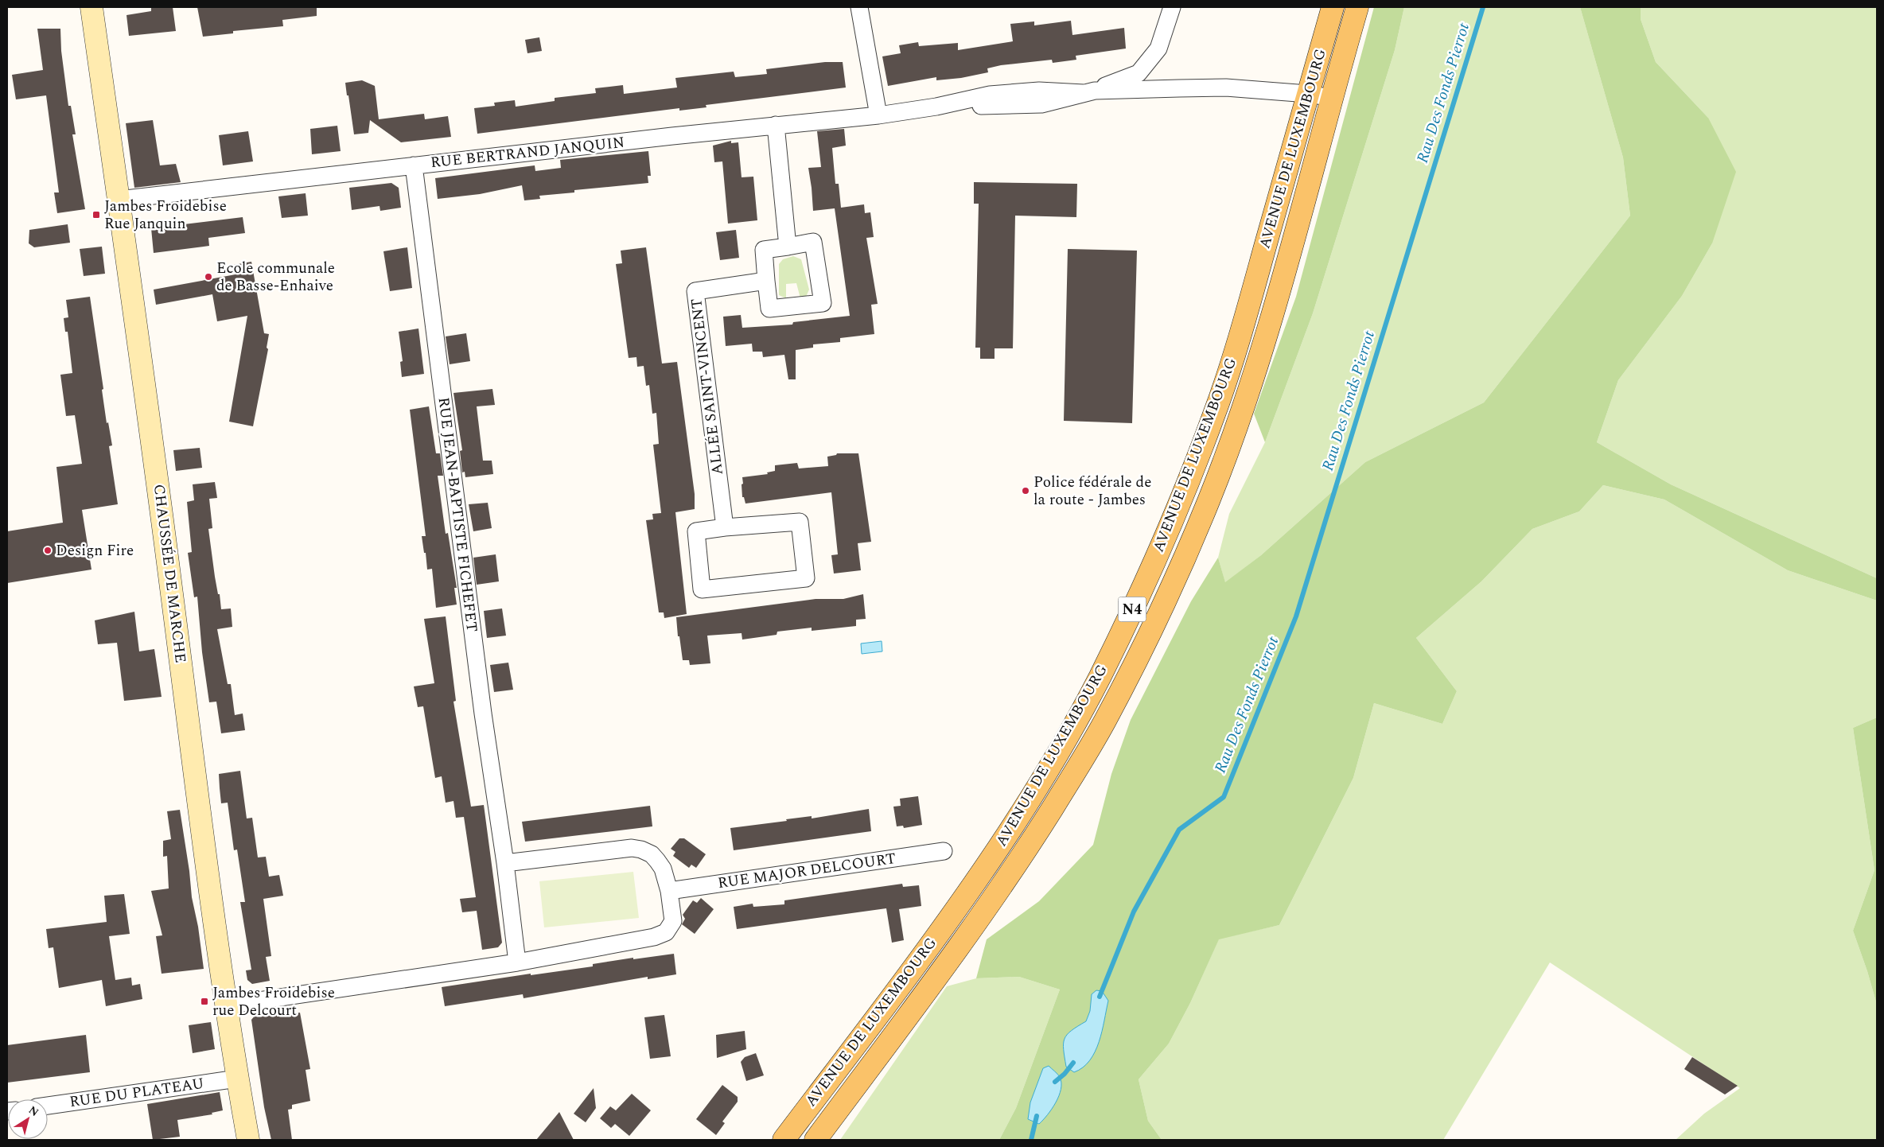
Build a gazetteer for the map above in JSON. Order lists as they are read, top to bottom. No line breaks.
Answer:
{"streets":{"main road":["AVENUE DE LUXEMBOURG","CHAUSSÉE DE MARCHE","N4"],"street":["RUE BERTRAND JANQUIN","ALLÉE SAINT-VINCENT","RUE JEAN-BAPTISTE FICHEFET","RUE MAJOR DELCOURT","RUE DU PLATEAU"]},"crossings":[["AVENUE DE LUXEMBOURG","RUE BERTRAND JANQUIN"],["RUE BERTRAND JANQUIN","RUE JEAN-BAPTISTE FICHEFET"],["RUE BERTRAND JANQUIN","CHAUSSÉE DE MARCHE"],["CHAUSSÉE DE MARCHE","RUE DU PLATEAU"]],"water":["Rau Des Fonds Pierrot"],"places":{"transit":["Jambes Froidebise Rue Janquin","Jambes Froidebise rue Delcourt"],"other":["Ecole communale de Basse-Enhaive","Police fédérale de la route - Jambes","Design Fire"]},"north":"top right"}
